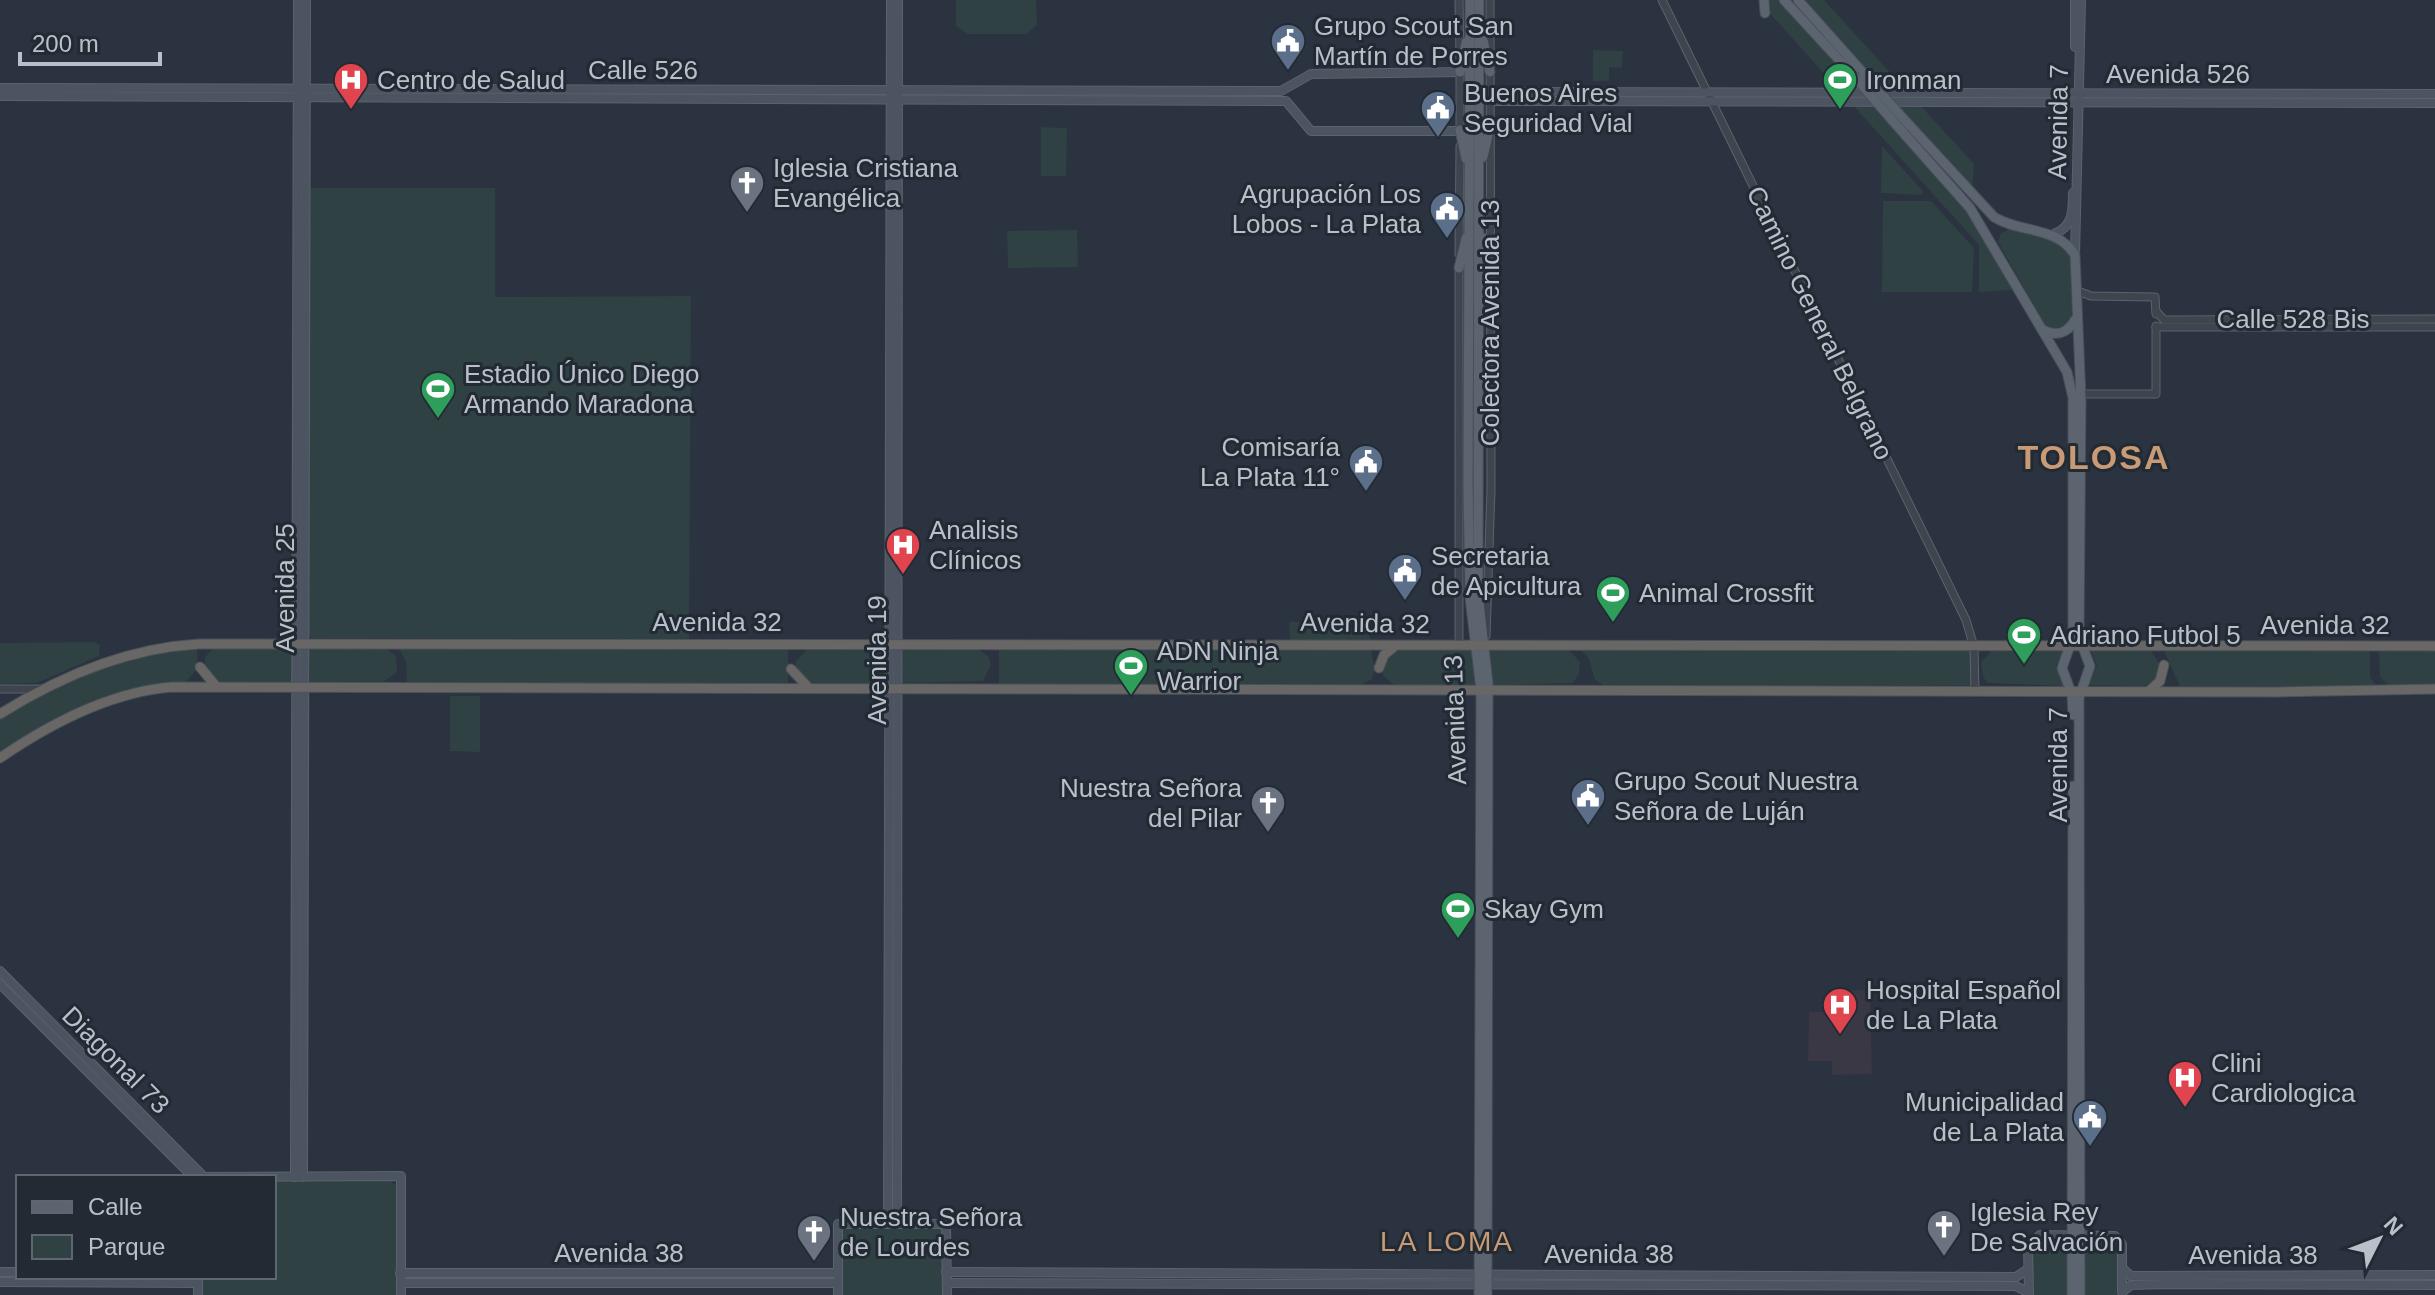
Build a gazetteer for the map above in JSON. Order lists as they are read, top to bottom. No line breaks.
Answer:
{"streets":{"highway":["Avenida 32"],"main road":["Calle 526","Avenida 526","Avenida 7","Avenida 25","Avenida 19","Avenida 13","Diagonal 73","Avenida 38"],"street":["Calle 528 Bis","Colectora Avenida 13","Camino General Belgrano"]},"crossings":[["Calle 526","Colectora Avenida 13"],["Calle 526","Avenida 25"],["Calle 526","Avenida 19"],["Avenida 526","Avenida 7"],["Avenida 526","Colectora Avenida 13"],["Avenida 526","Camino General Belgrano"],["Avenida 7","Avenida 32"],["Colectora Avenida 13","Avenida 32"],["Colectora Avenida 13","Avenida 13"],["Camino General Belgrano","Avenida 32"],["Avenida 25","Avenida 32"],["Avenida 32","Avenida 19"],["Avenida 32","Avenida 13"],["Avenida 13","Avenida 38"]],"districts":["TOLOSA","LA LOMA"],"places":{"public building":["Grupo Scout San Martín de Porres","Buenos Aires Seguridad Vial","Agrupación Los Lobos - La Plata","Comisaría La Plata 11°","Secretaria de Apicultura","Grupo Scout Nuestra Señora de Luján","Municipalidad de La Plata"],"hospital":["Centro de Salud","Analisis Clínicos","Hospital Español de La Plata","Clini Cardiologica"],"sports":["Ironman","Estadio Único Diego Armando Maradona","Animal Crossfit","Adriano Futbol 5","ADN Ninja Warrior","Skay Gym"],"church":["Iglesia Cristiana Evangélica","Nuestra Señora del Pilar","Iglesia Rey De Salvación","Nuestra Señora de Lourdes"]},"legend":["Calle","Parque"],"scale_bar":"200 m","north":"top right"}
